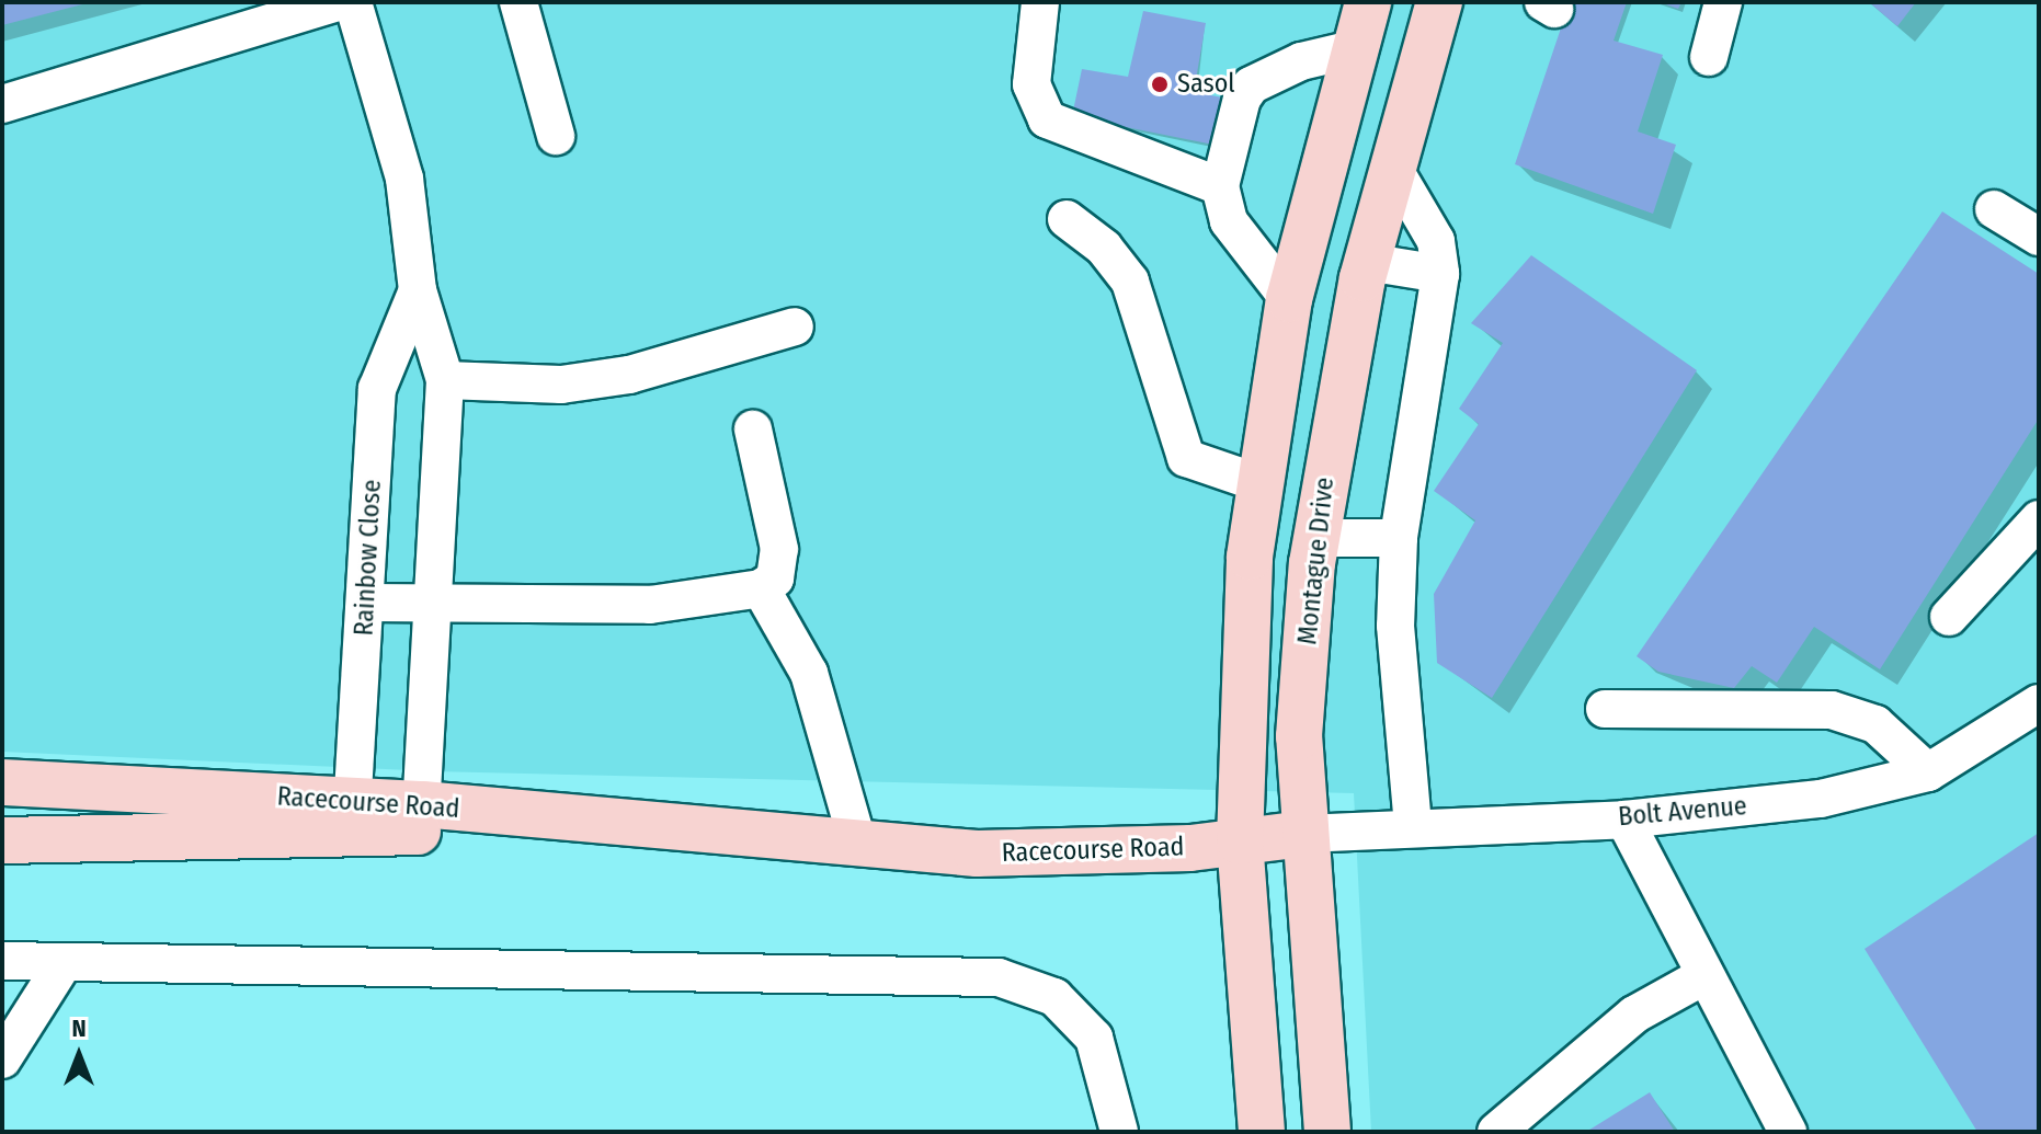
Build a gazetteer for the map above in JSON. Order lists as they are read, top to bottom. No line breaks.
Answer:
{"streets":{"main road":["Montague Drive","Racecourse Road"],"street":["Rainbow Close","Bolt Avenue"]},"crossings":[["Rainbow Close","Racecourse Road"],["Montague Drive","Racecourse Road"],["Montague Drive","Bolt Avenue"],["Racecourse Road","Bolt Avenue"]],"places":["Sasol"],"north":"top"}
